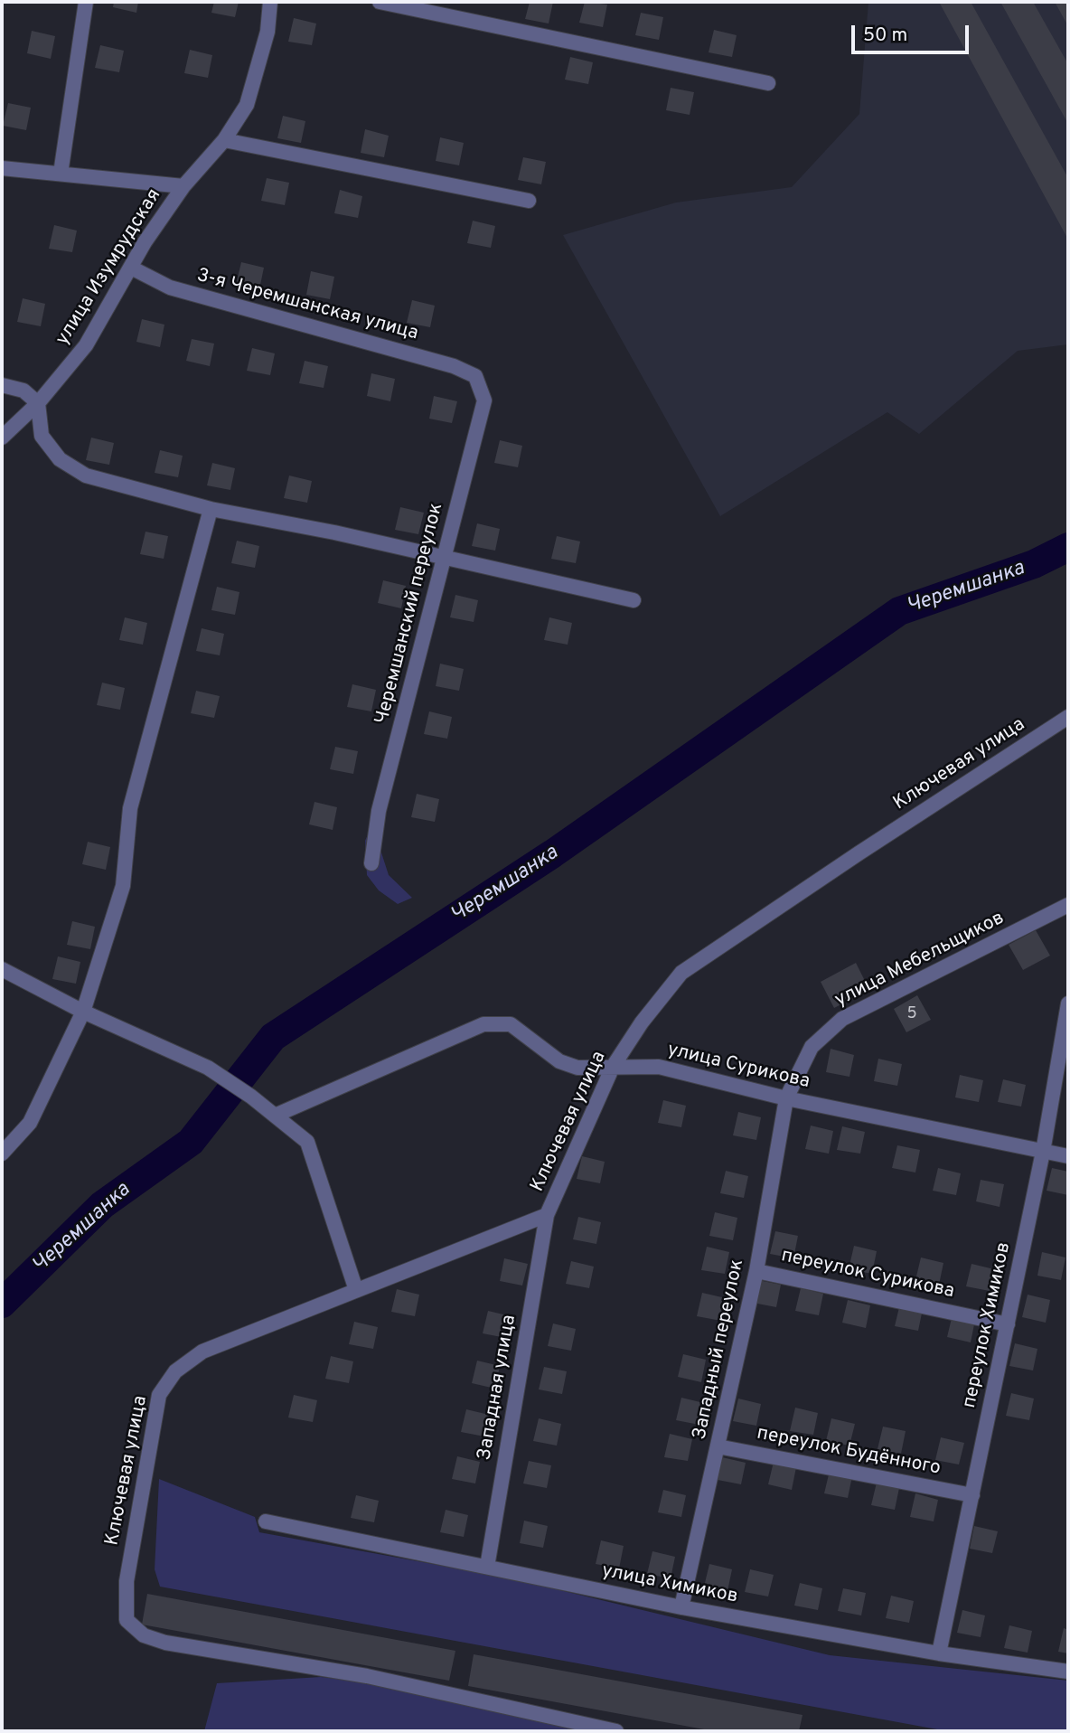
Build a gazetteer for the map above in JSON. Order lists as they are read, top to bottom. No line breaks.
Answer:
{"streets":{"street":["улица Изумрудская","3-я Черемшанская улица","Черемшанский переулок","Ключевая улица","улица Мебельщиков","улица Сурикова","переулок Сурикова","переулок Химиков","Западный переулок","Западная улица","переулок Будённого","улица Химиков"]},"crossings":[["улица Изумрудская","3-я Черемшанская улица"],["3-я Черемшанская улица","Черемшанский переулок"],["Ключевая улица","улица Сурикова"],["Ключевая улица","Западная улица"],["улица Мебельщиков","улица Сурикова"],["улица Мебельщиков","Западный переулок"],["улица Сурикова","переулок Химиков"],["улица Сурикова","Западный переулок"],["переулок Сурикова","переулок Химиков"],["переулок Сурикова","Западный переулок"],["переулок Химиков","переулок Будённого"],["переулок Химиков","улица Химиков"],["Западный переулок","переулок Будённого"],["Западный переулок","улица Химиков"],["Западная улица","улица Химиков"]],"water":["Черемшанка"],"house_numbers":["5"],"scale_bar":"50 m"}
